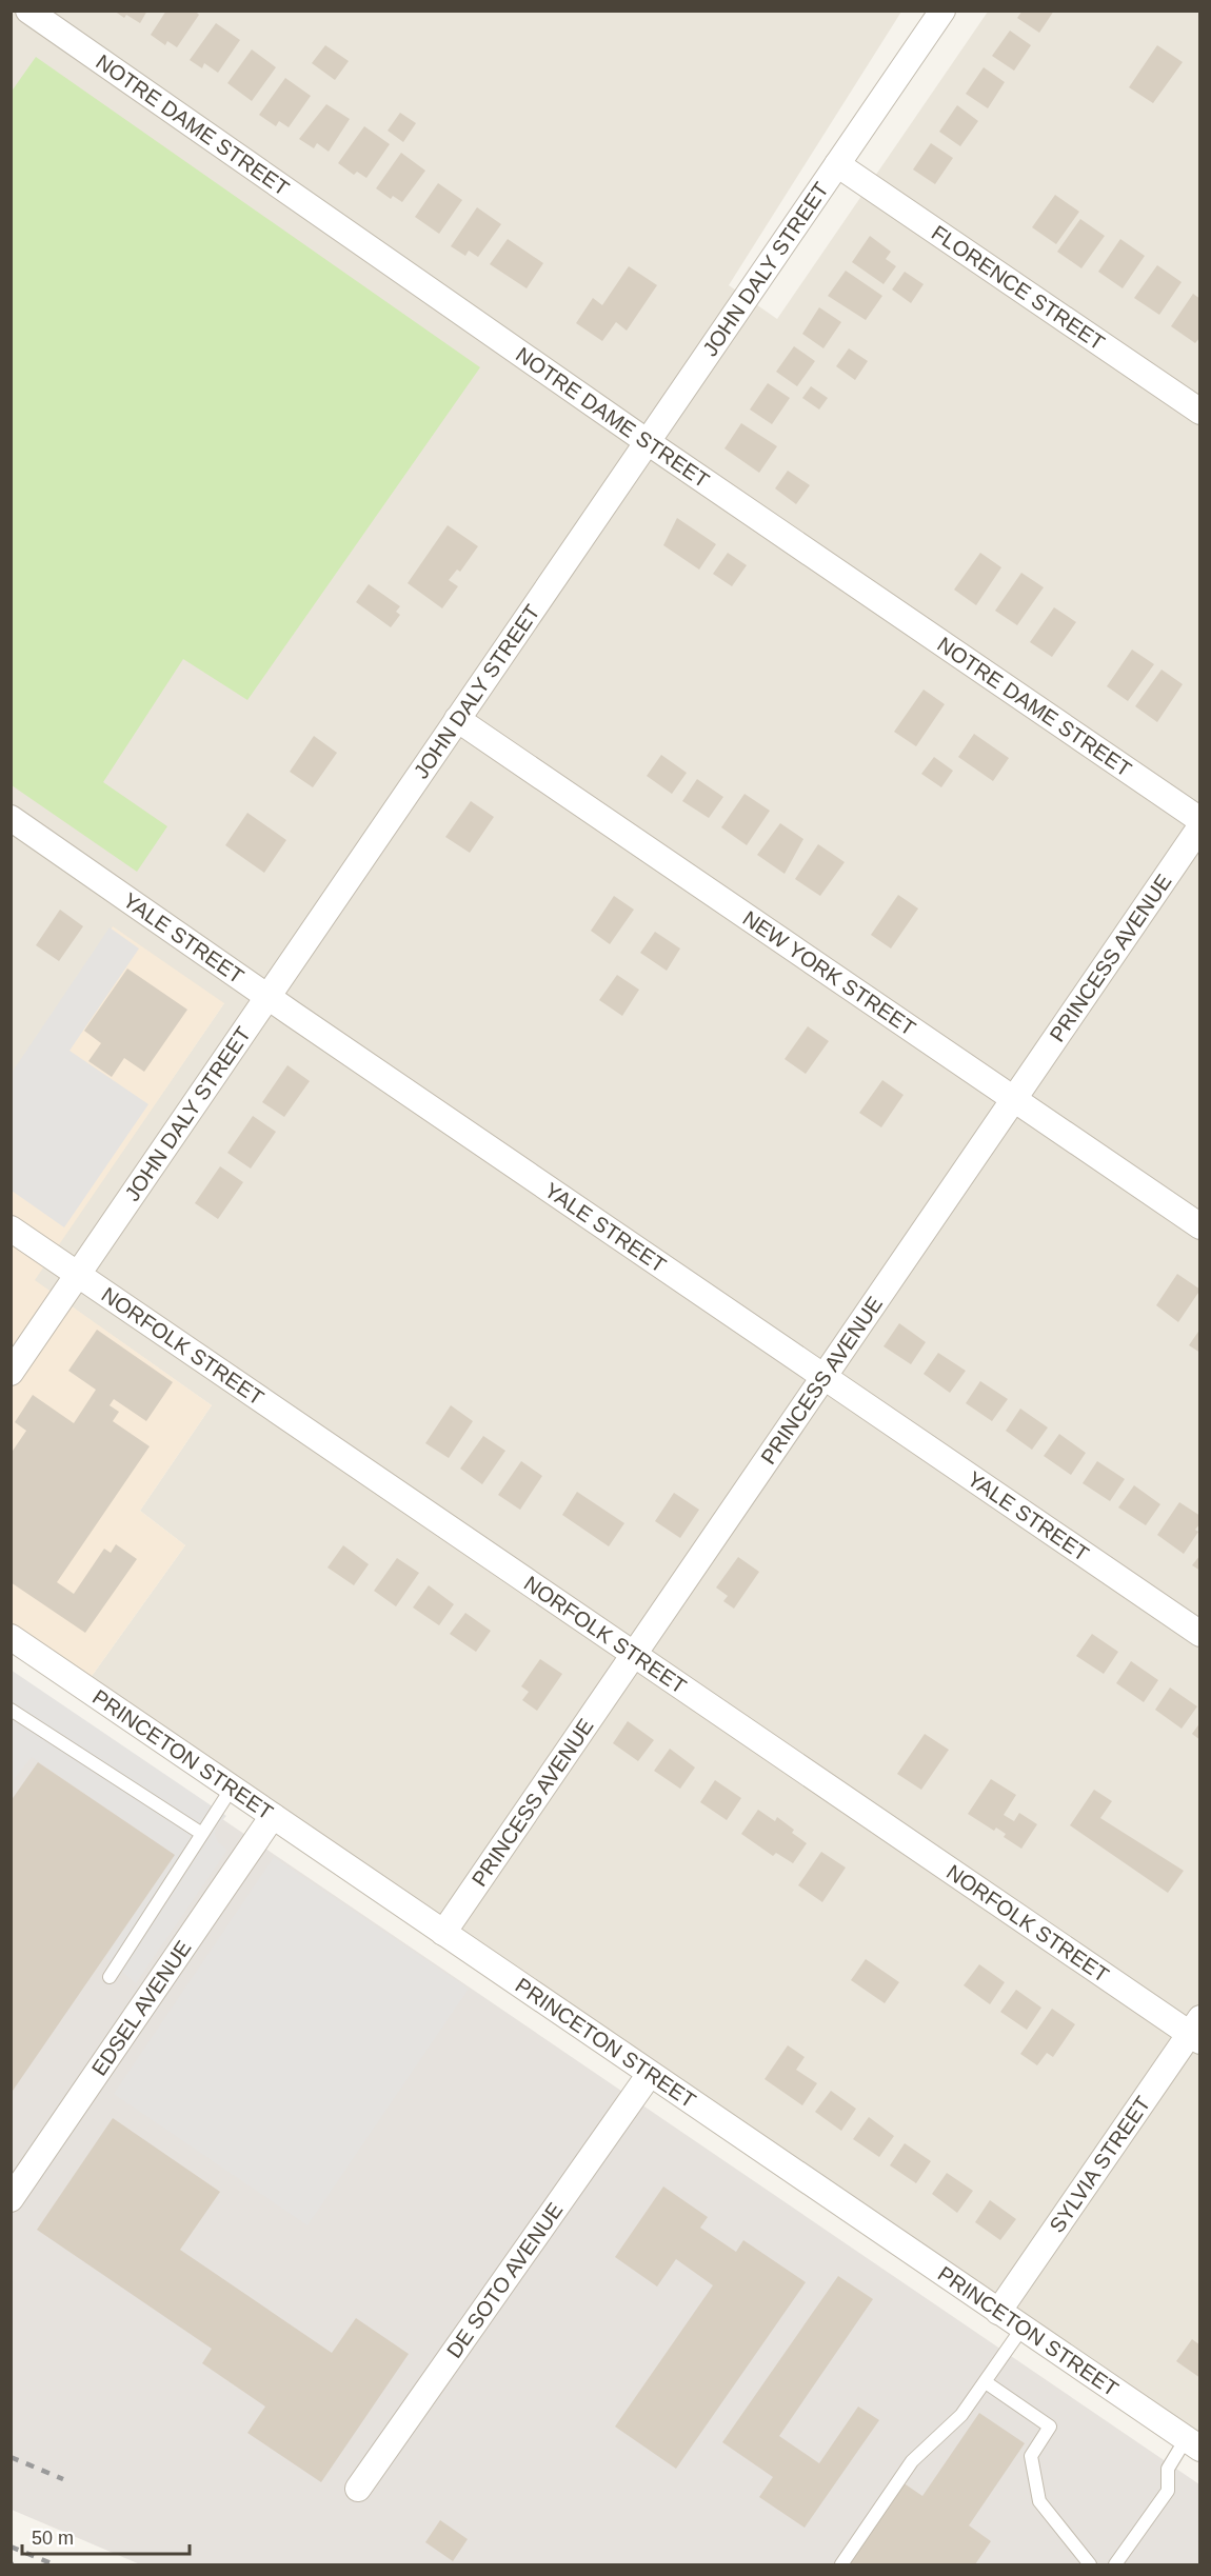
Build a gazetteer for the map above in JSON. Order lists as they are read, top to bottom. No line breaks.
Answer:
{"streets":{"street":["NOTRE DAME STREET","JOHN DALY STREET","FLORENCE STREET","YALE STREET","PRINCESS AVENUE","NEW YORK STREET","NORFOLK STREET","PRINCETON STREET","EDSEL AVENUE","SYLVIA STREET","DE SOTO AVENUE"]},"crossings":[["NOTRE DAME STREET","JOHN DALY STREET"],["JOHN DALY STREET","FLORENCE STREET"],["JOHN DALY STREET","YALE STREET"],["JOHN DALY STREET","NEW YORK STREET"],["JOHN DALY STREET","NORFOLK STREET"],["YALE STREET","PRINCESS AVENUE"],["PRINCESS AVENUE","NEW YORK STREET"],["PRINCESS AVENUE","NORFOLK STREET"],["PRINCESS AVENUE","PRINCETON STREET"],["NORFOLK STREET","SYLVIA STREET"],["PRINCETON STREET","EDSEL AVENUE"],["PRINCETON STREET","SYLVIA STREET"],["PRINCETON STREET","DE SOTO AVENUE"]],"scale_bar":"50 m"}
